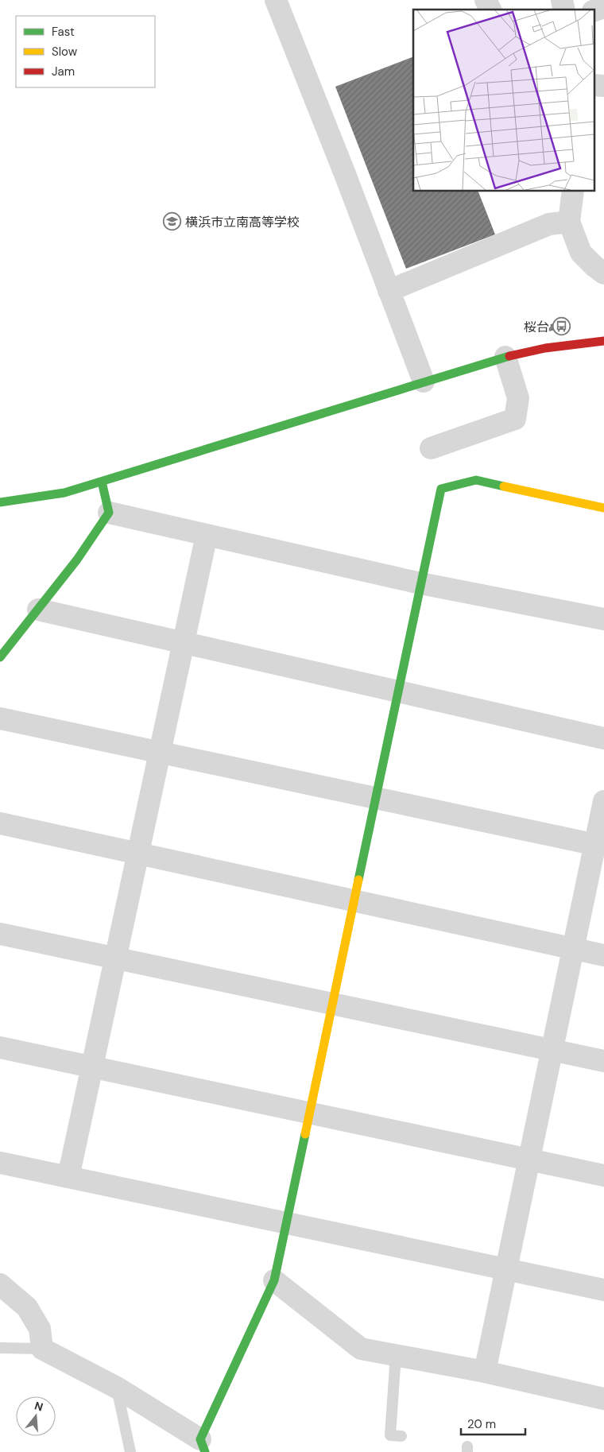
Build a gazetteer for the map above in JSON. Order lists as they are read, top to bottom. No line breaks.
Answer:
{"places":{"school or university":["横浜市立南高等学校"],"bus stop":["桜台"]},"legend":["Fast","Slow","Jam"],"scale_bar":"20 m","north":"top"}
